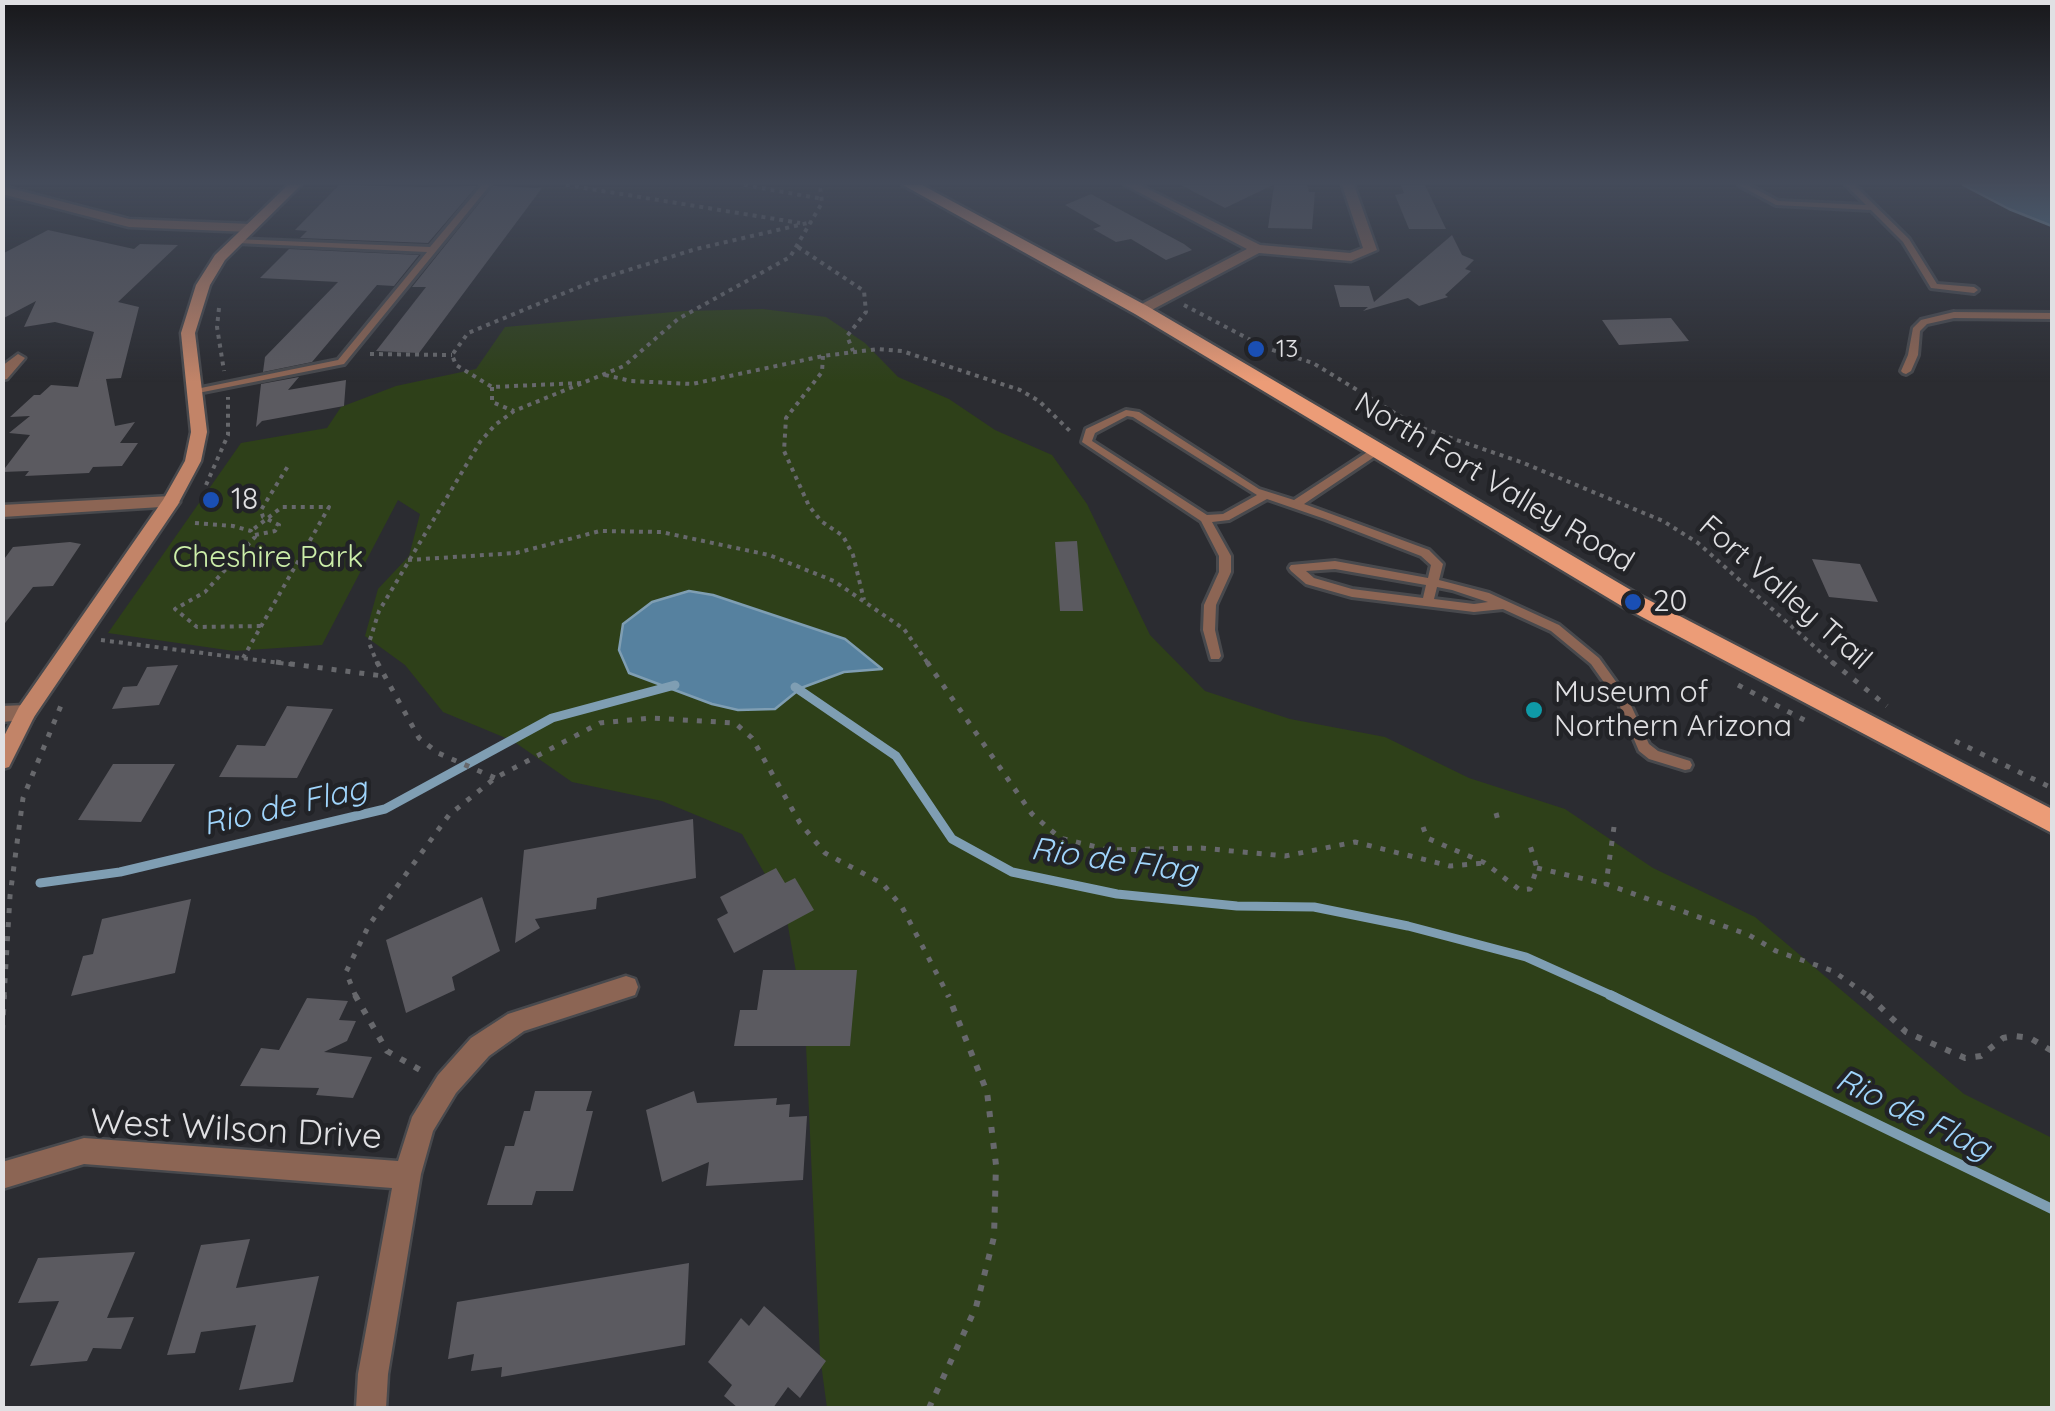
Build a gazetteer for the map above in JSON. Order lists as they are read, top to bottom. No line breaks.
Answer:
{"streets":{"main road":["North Fort Valley Road"],"street":["West Wilson Drive"],"path":["Fort Valley Trail"]},"water":["Rio de Flag"],"parks":["Cheshire Park"],"places":["13","18","20","Museum of Northern Arizona"]}
